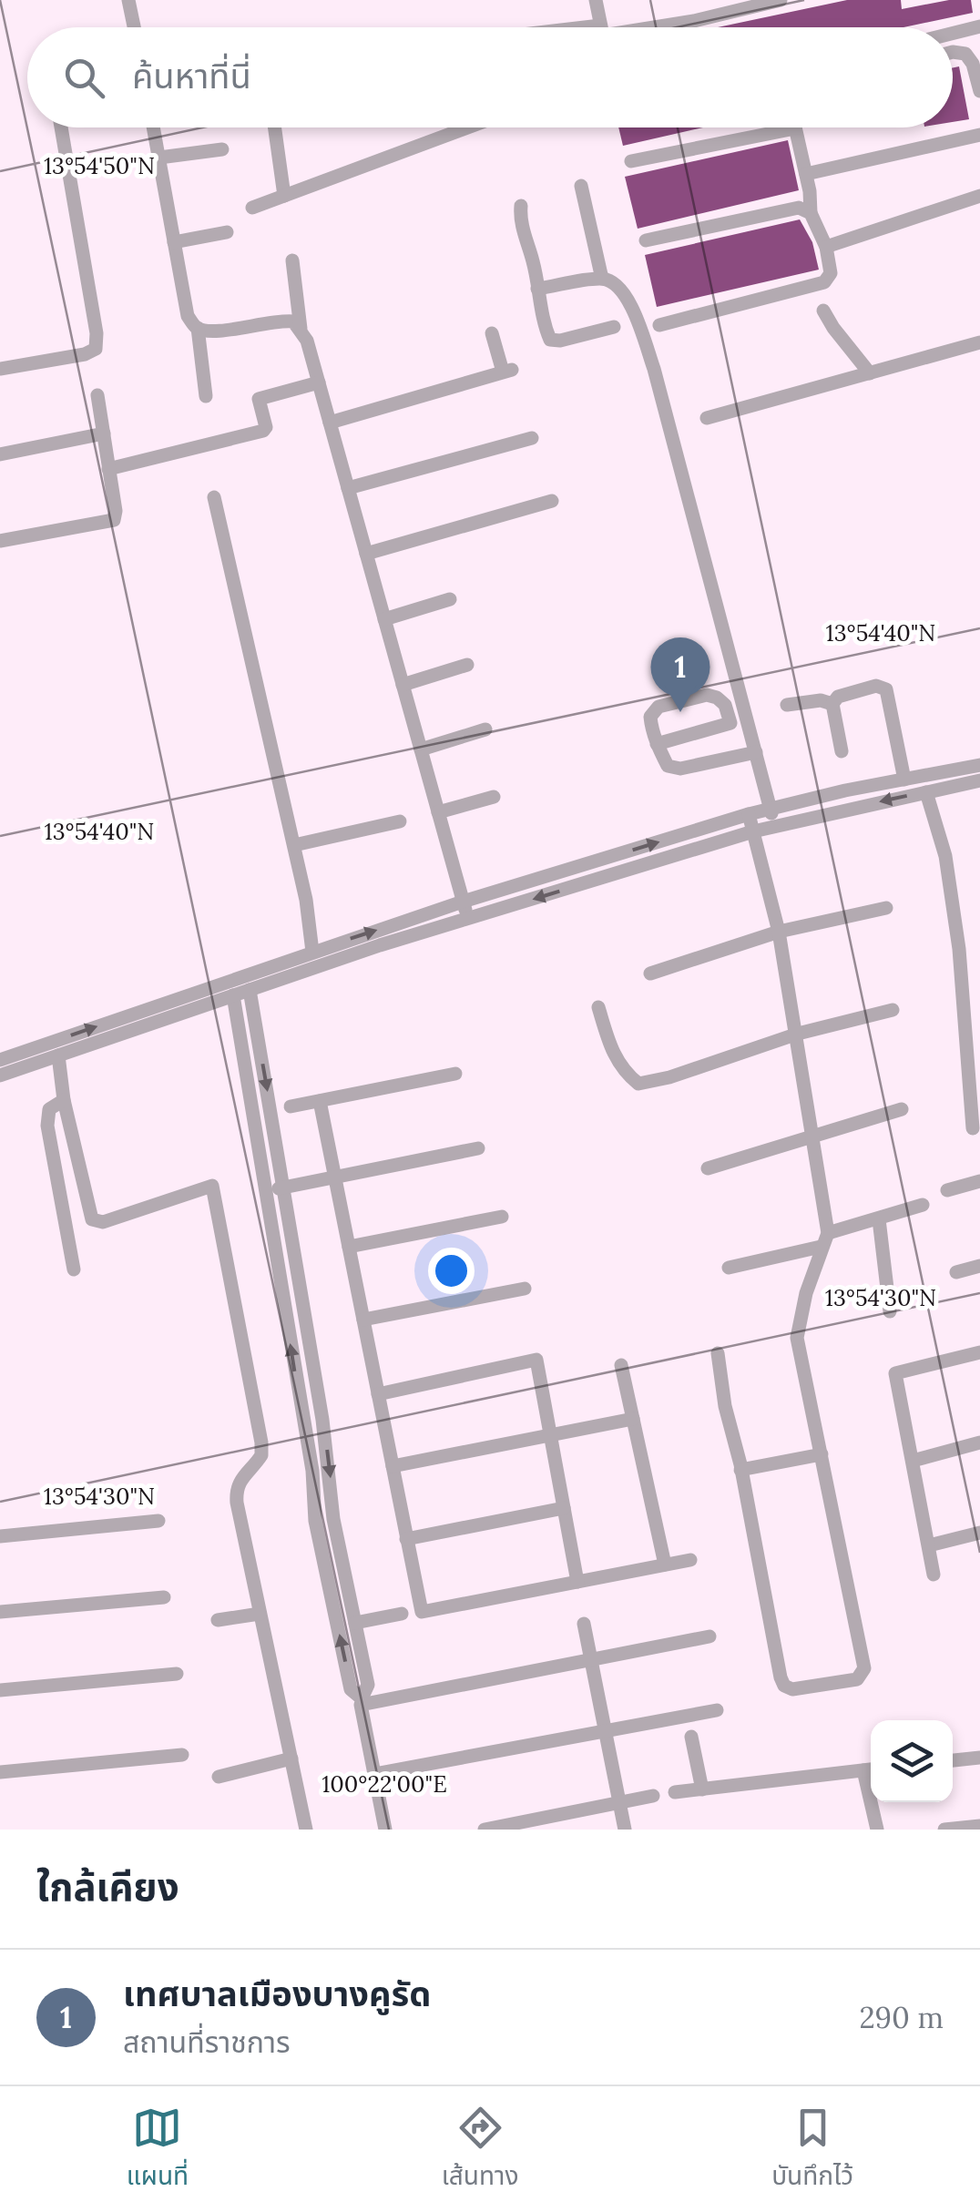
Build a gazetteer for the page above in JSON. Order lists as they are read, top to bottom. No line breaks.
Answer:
{"page":{"search":"ค้นหาที่นี่","pins":"1","heading":"ใกล้เคียง","list":[{"mark":"1","name":"เทศบาลเมืองบางคูรัด","note":"สถานที่ราชการ","value":"290 m"}],"nav":["แผนที่","เส้นทาง","บันทึกไว้"]},"coordinates":["13°54'50\"N","13°54'40\"N","13°54'30\"N","100°22'00\"E"]}
